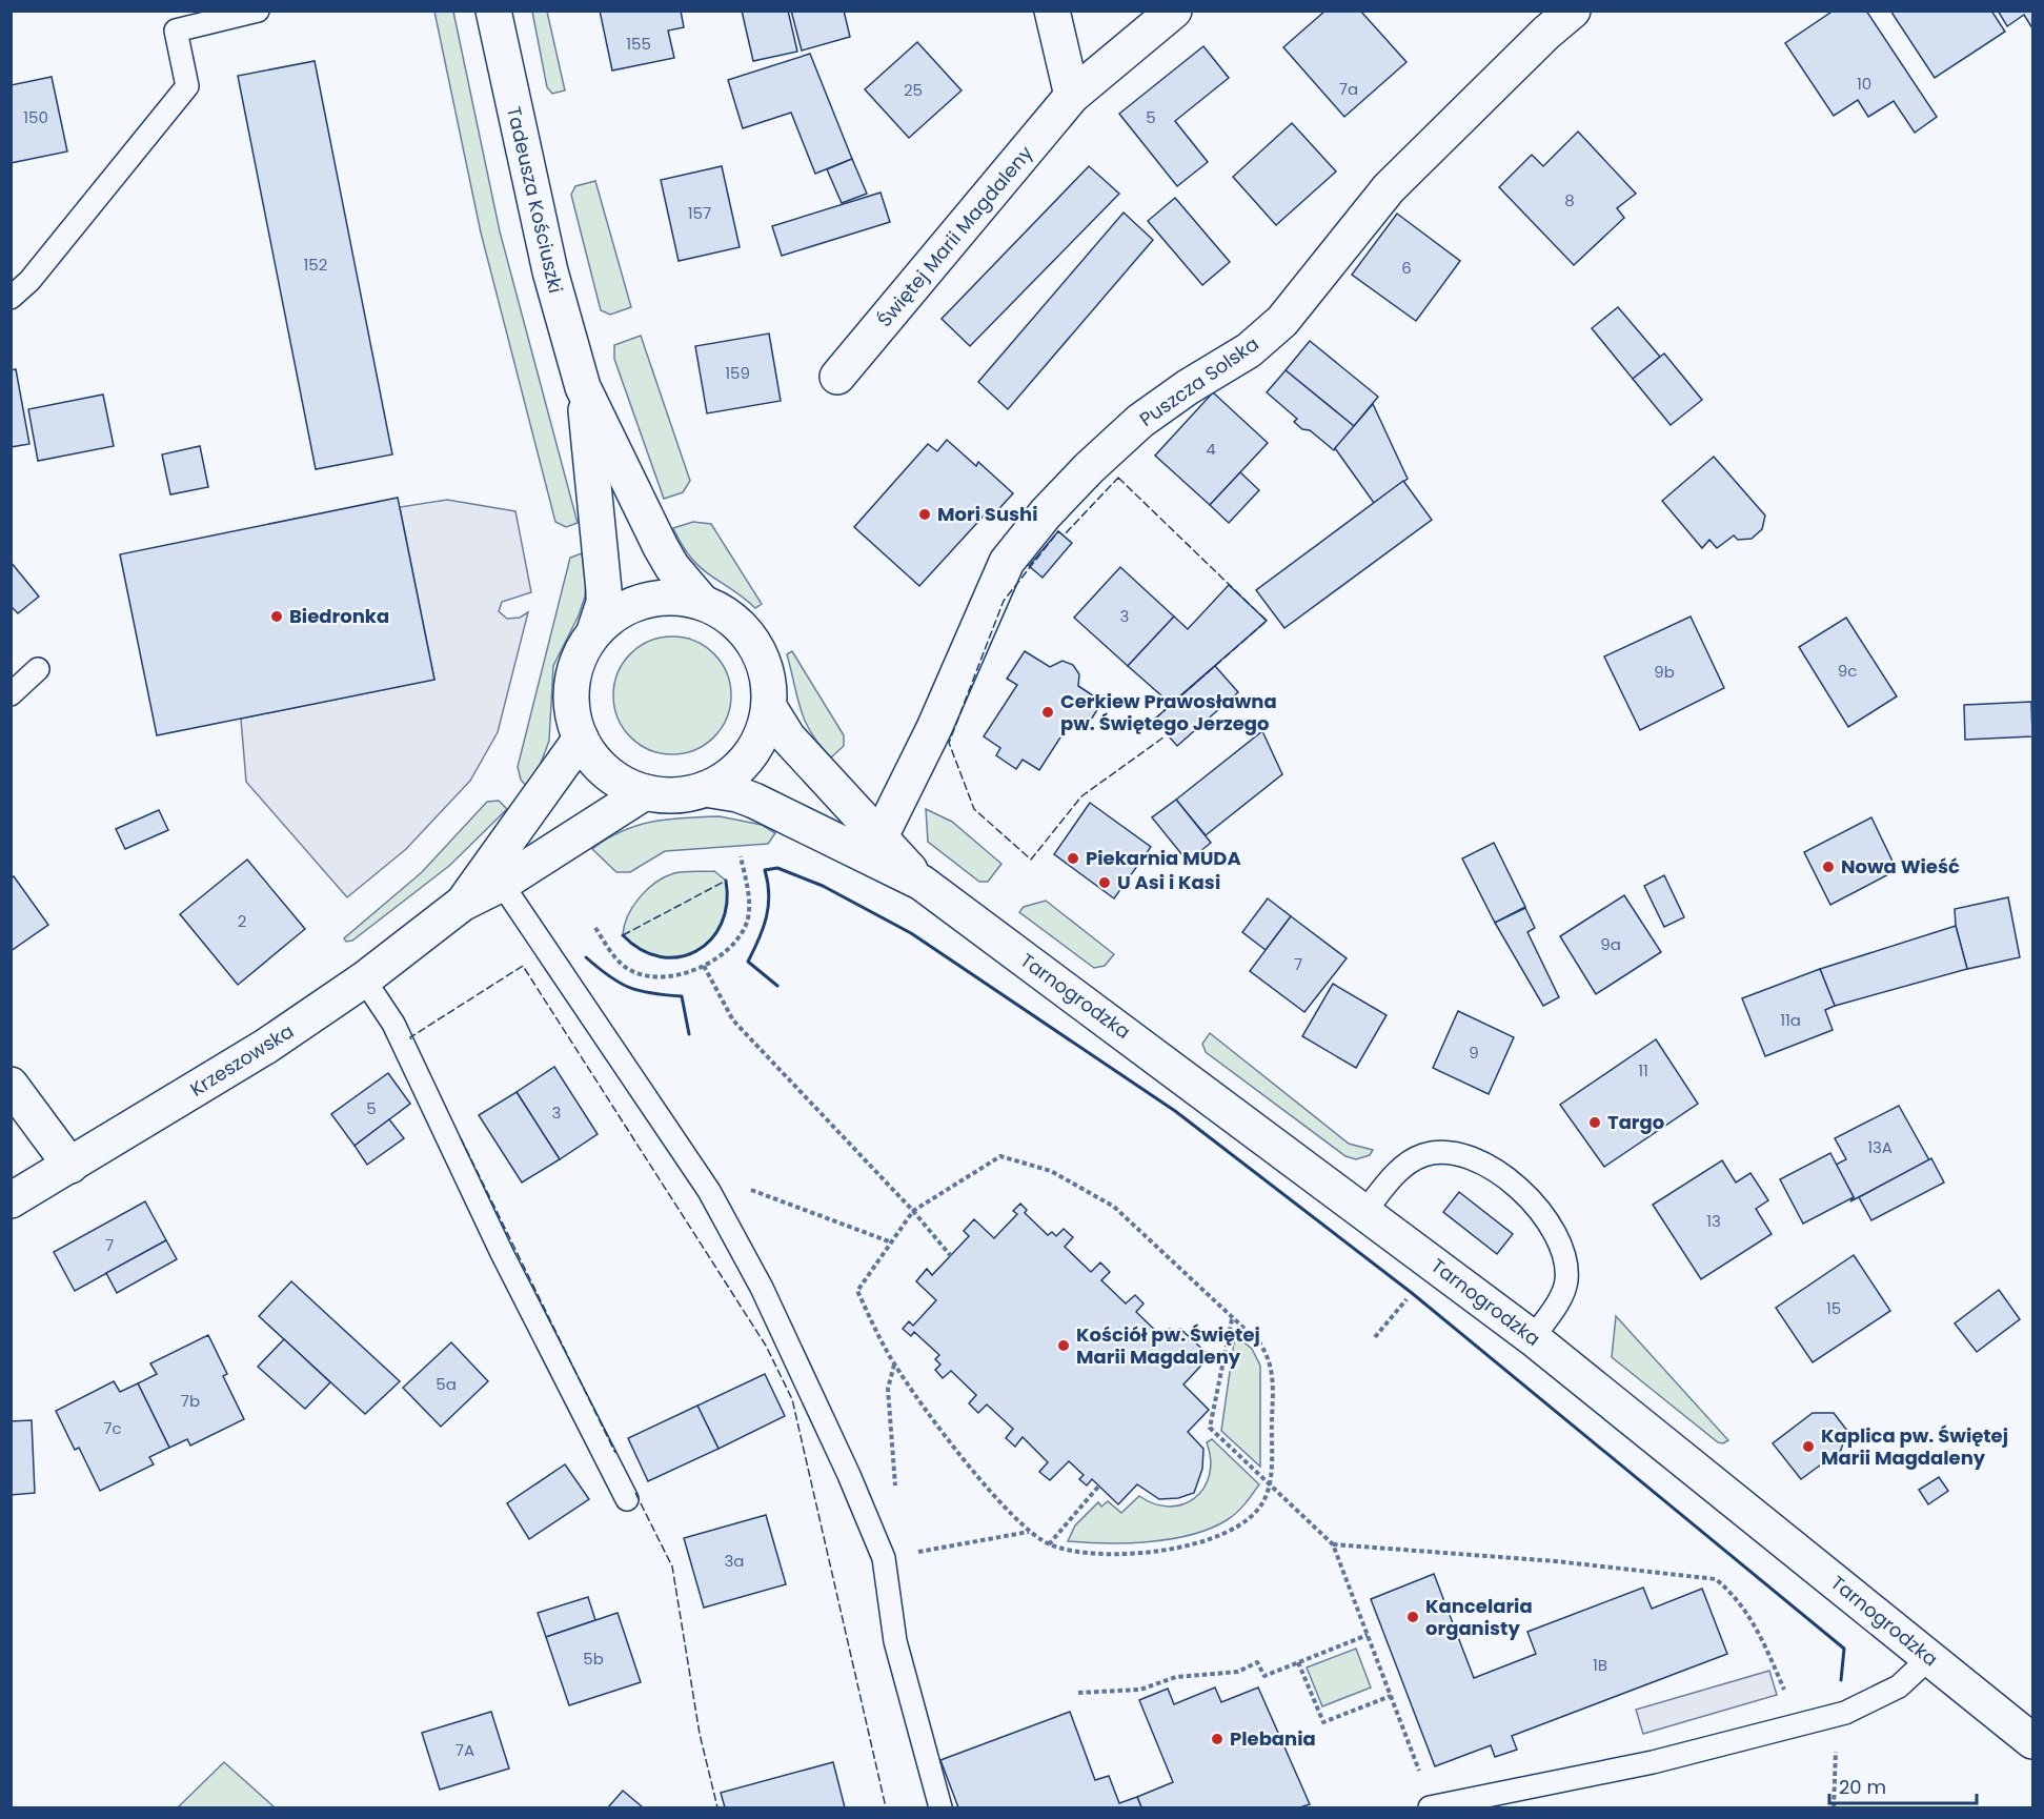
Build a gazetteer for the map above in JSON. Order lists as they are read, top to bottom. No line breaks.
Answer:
{"streets":{"street":["Tadeusza Kościuszki","Świętej Marii Magdaleny","Puszcza Solska","Tarnogrodzka","Krzeszowska"]},"crossings":[["Tadeusza Kościuszki","Tarnogrodzka"],["Tadeusza Kościuszki","Krzeszowska"],["Puszcza Solska","Tarnogrodzka"],["Tarnogrodzka","Krzeszowska"]],"places":["Mori Sushi","Biedronka","Cerkiew Prawosławna pw. Świętego Jerzego","Piekarnia MUDA","Nowa Wieść","U Asi i Kasi","Targo","Kościół pw. Świętej Marii Magdaleny","Kaplica pw. Świętej Marii Magdaleny","Kancelaria organisty","Plebania"],"house_numbers":["155","10","7a","25","150","5","8","157","152","6","159","4","3","9c","9b","2","9a","7","11a","9","11","5","3","13A","13","7","15","5a","7b","7c","3a","5b","1B","7A"],"scale_bar":"20 m"}
